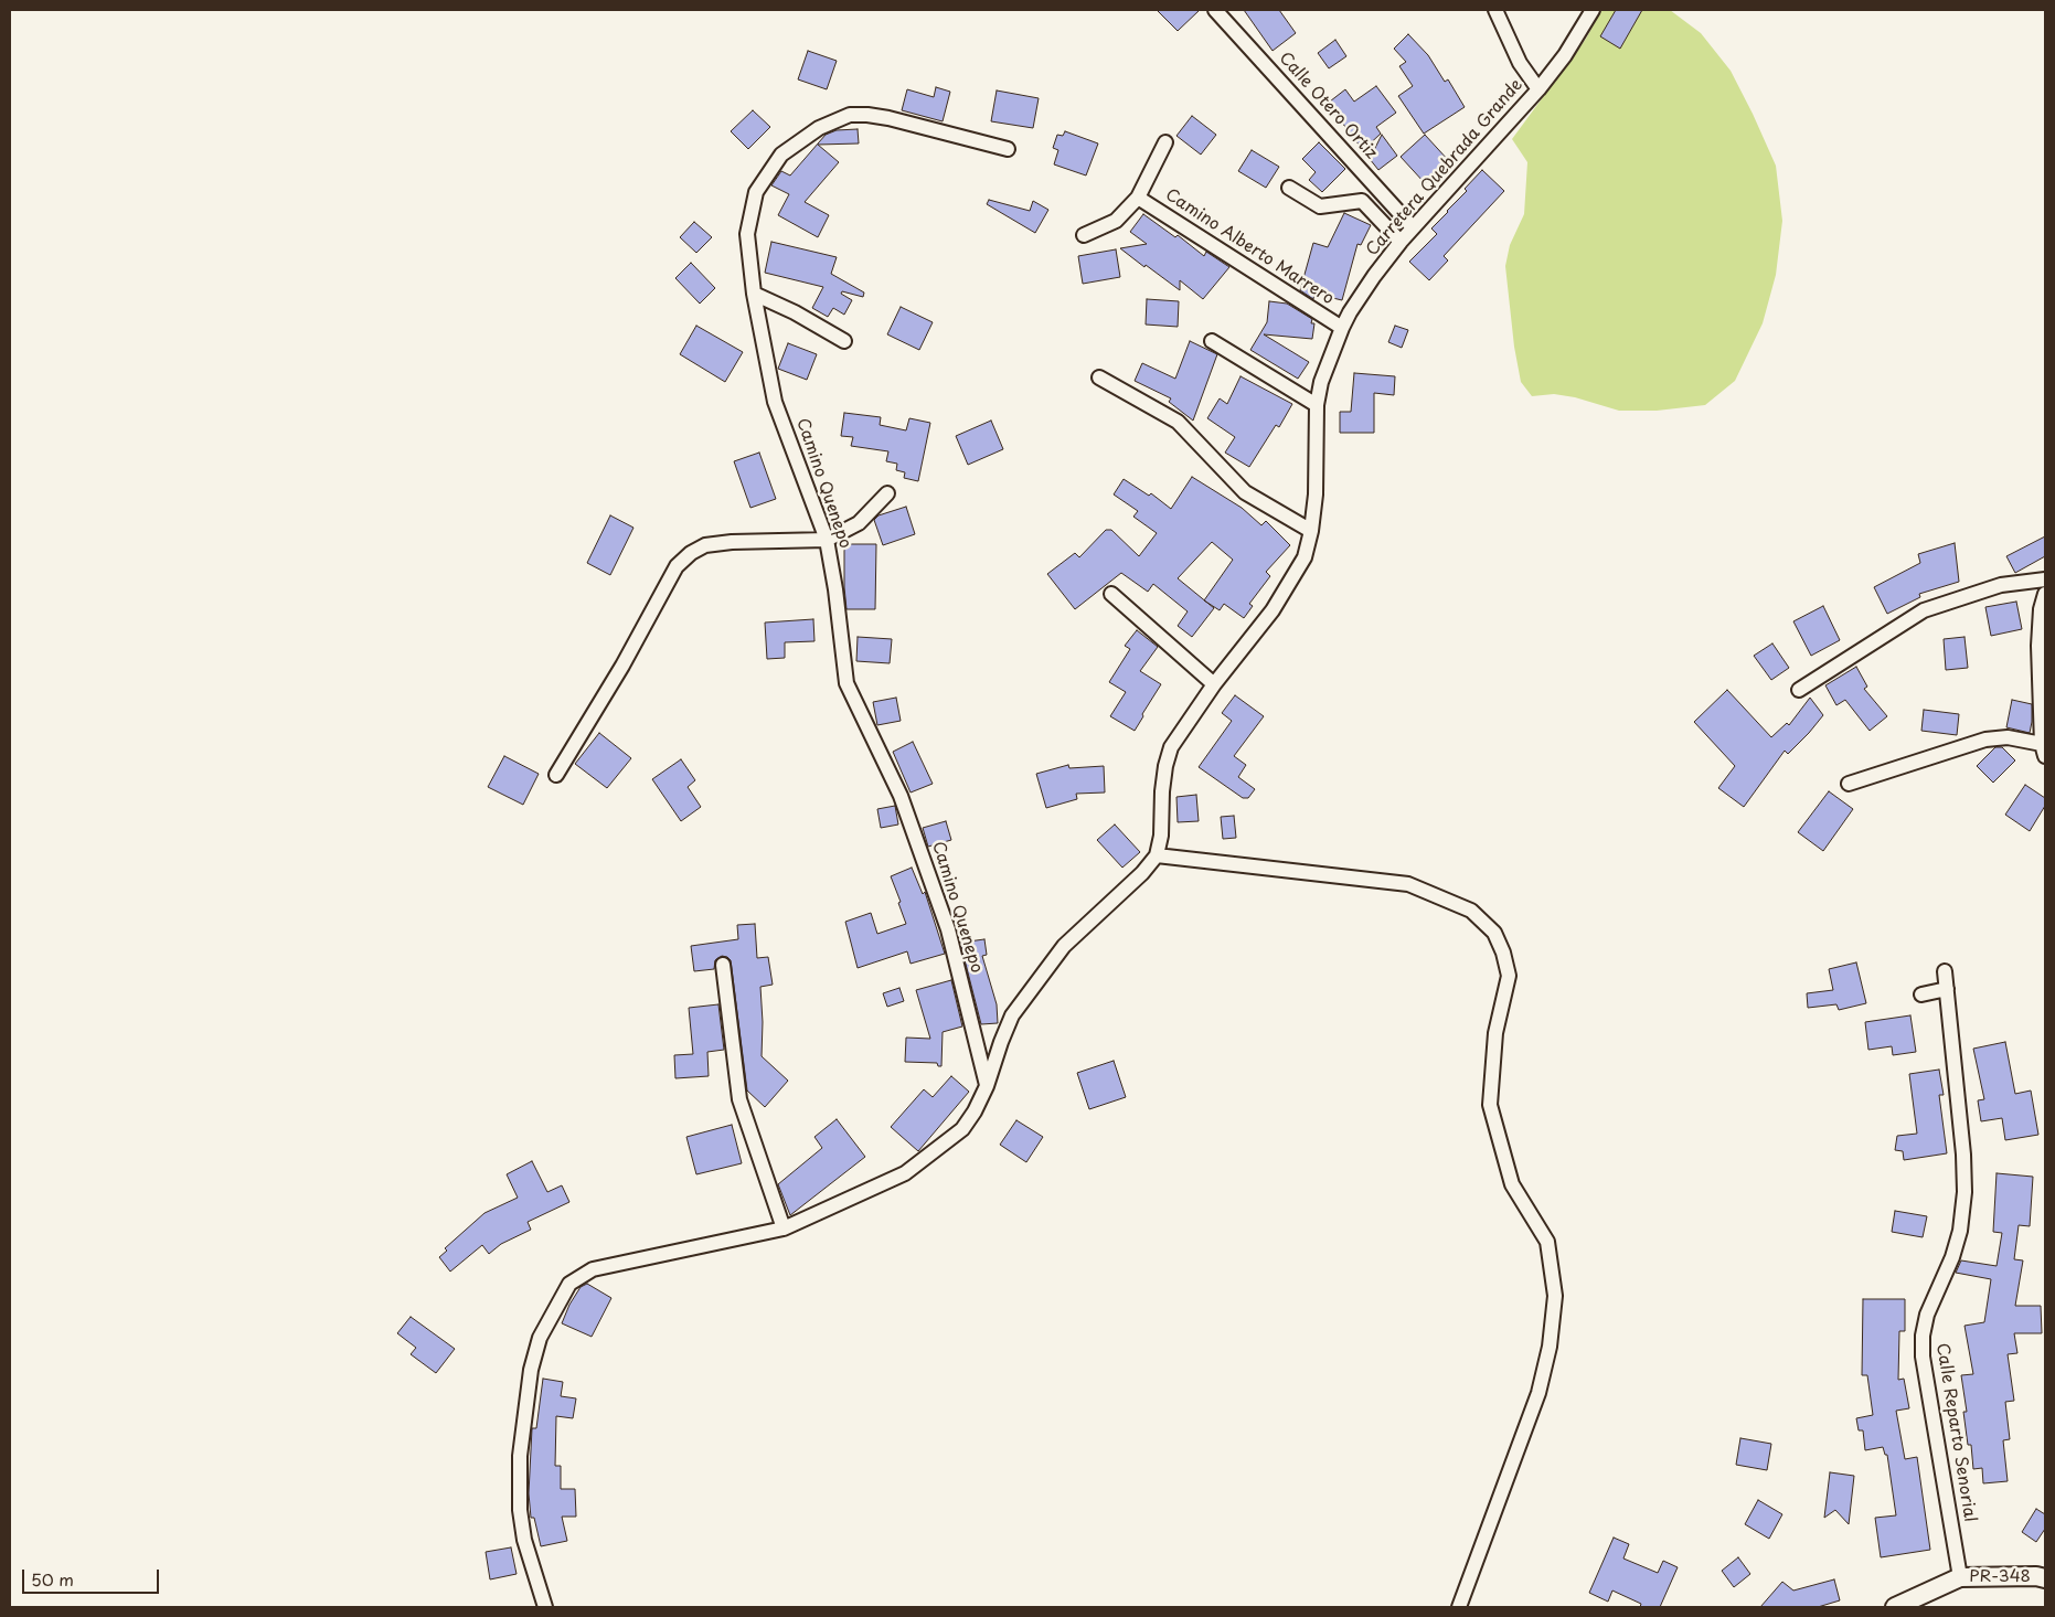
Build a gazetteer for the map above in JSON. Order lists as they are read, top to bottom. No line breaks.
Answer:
{"streets":{"street":["Calle Otero Ortiz","Carretera Quebrada Grande","Camino Alberto Marrero","Camino Quenepo","Calle Reparto Senorial","PR-348"]},"crossings":[["Calle Otero Ortiz","Carretera Quebrada Grande"],["Carretera Quebrada Grande","Camino Alberto Marrero"],["Carretera Quebrada Grande","Camino Quenepo"],["Calle Reparto Senorial","PR-348"]],"scale_bar":"50 m"}
